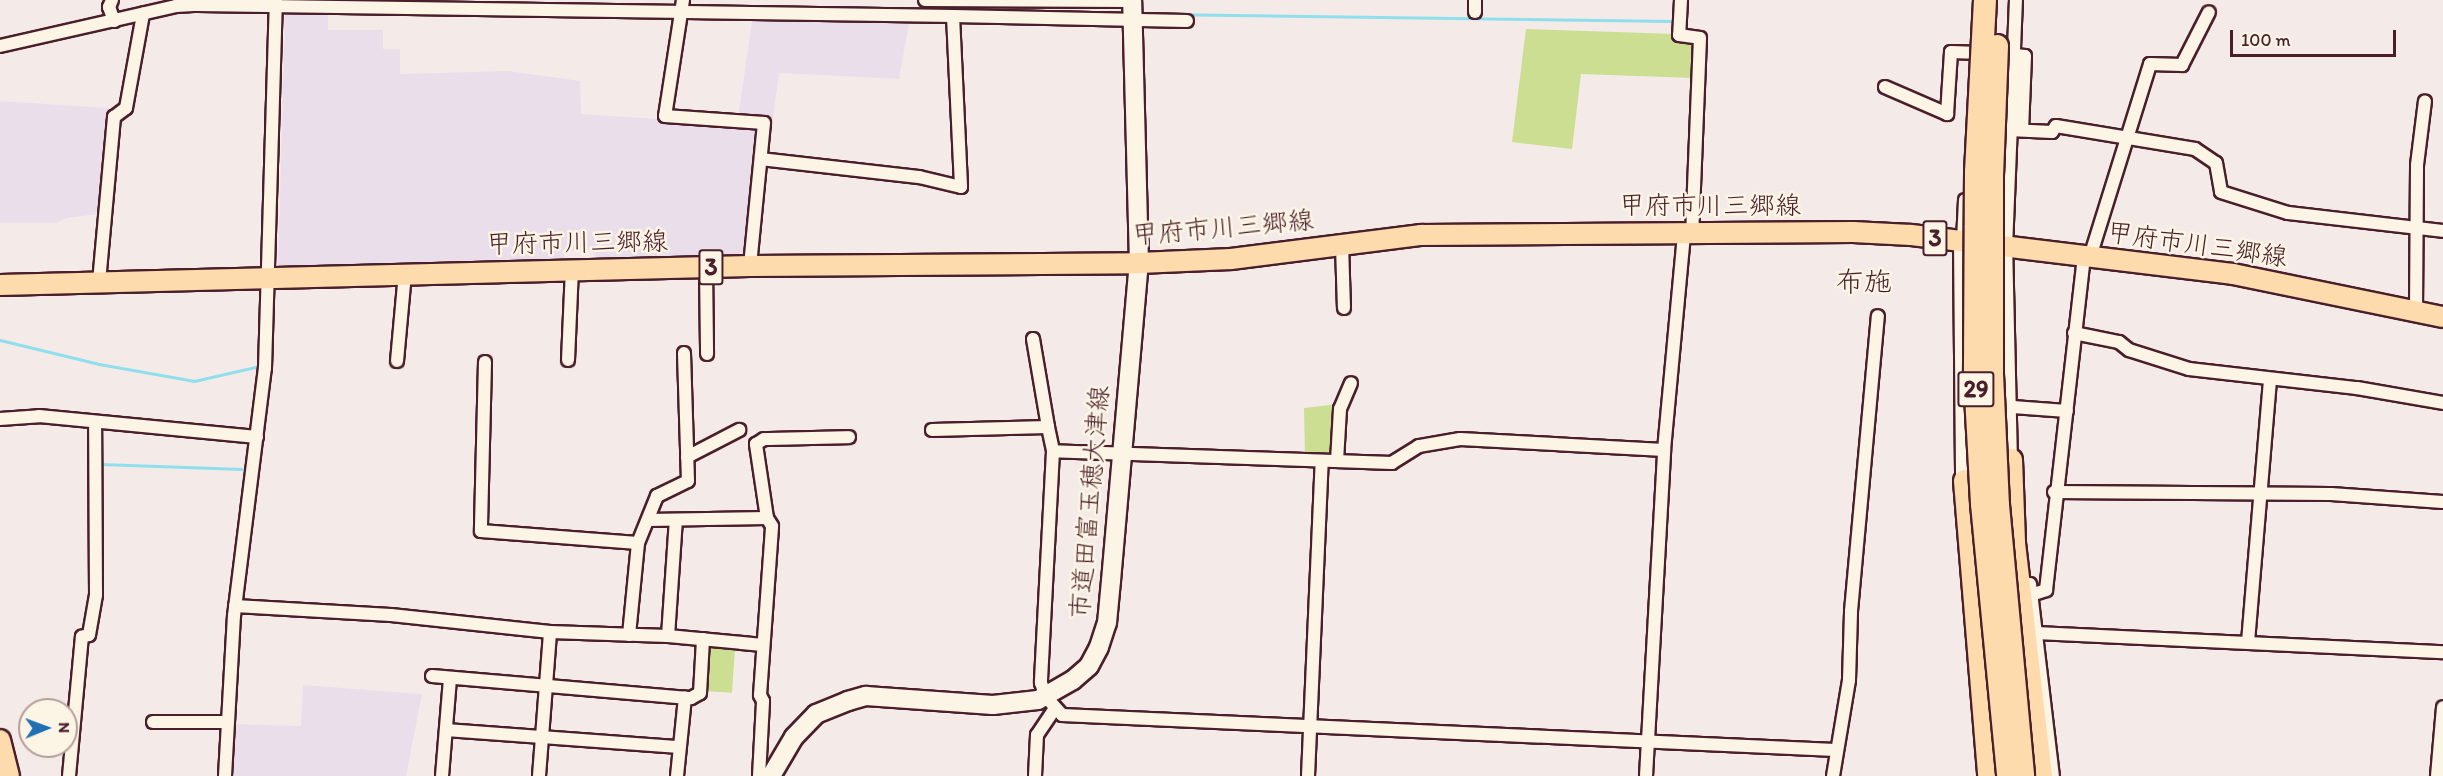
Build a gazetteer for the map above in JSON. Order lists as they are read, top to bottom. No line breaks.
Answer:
{"streets":{"highway":["29"],"main road":["甲府市川三郷線","3"],"street":["市道田富玉穂大津線"]},"crossings":[["甲府市川三郷線","市道田富玉穂大津線"]],"districts":["布施"],"scale_bar":"100 m","north":"right"}
